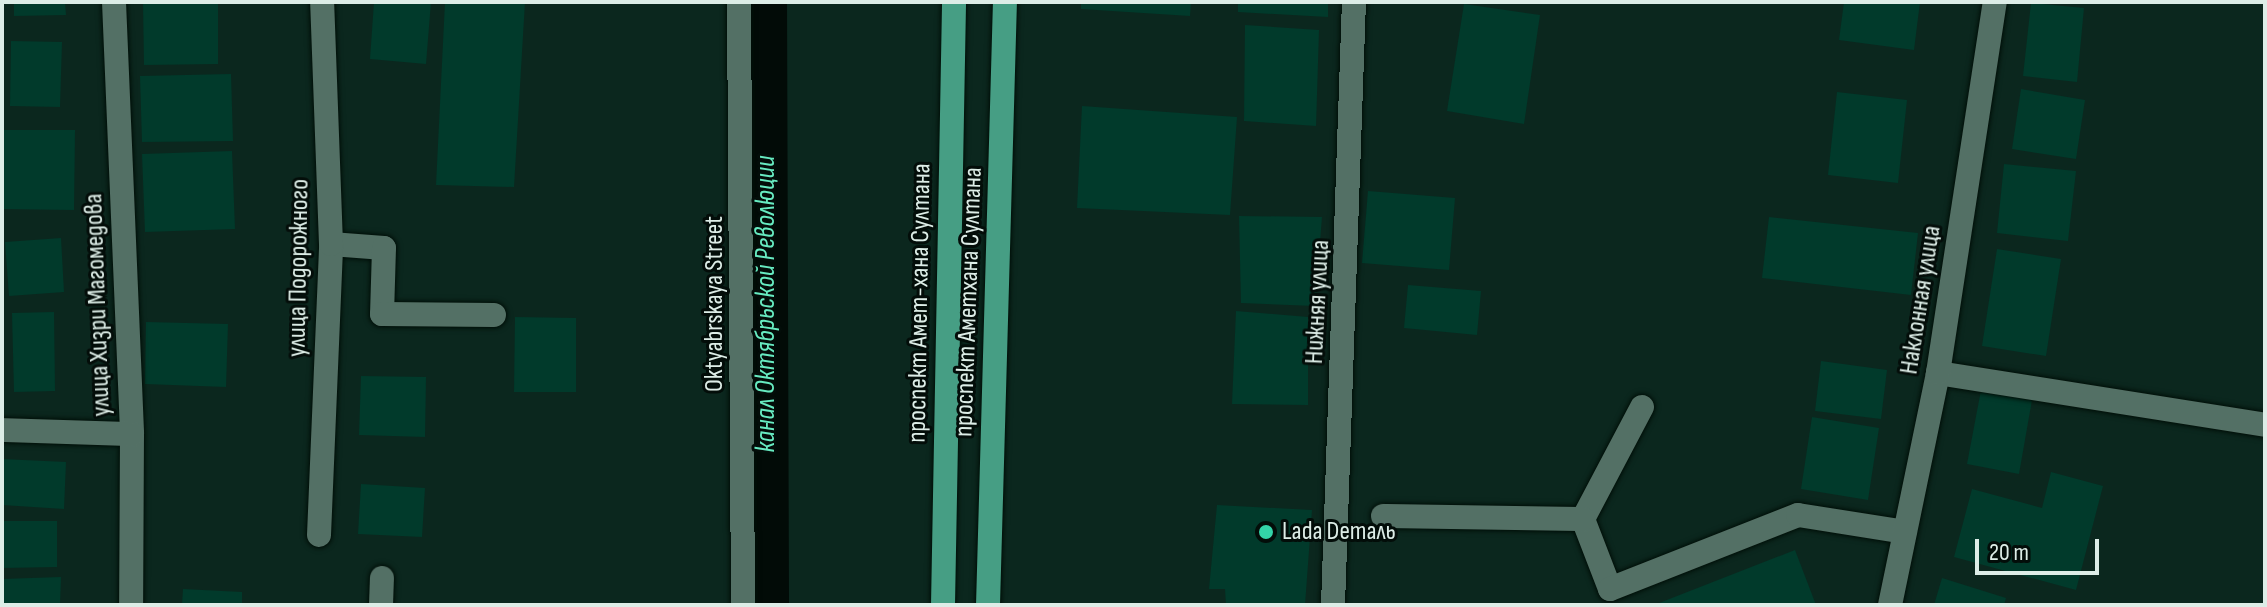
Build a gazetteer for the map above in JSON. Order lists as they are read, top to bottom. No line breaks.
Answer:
{"streets":{"main road":["проспект Аметхана Султана","проспект Амет-хана Султана"],"street":["улица Подорожного","Наклонная улица","Нижняя улица","Oktyabrskaya Street","улица Хизри Магомедова"]},"water":["канал Октябрьской Революции"],"places":["Lada Dеталь"],"scale_bar":"20 m"}
